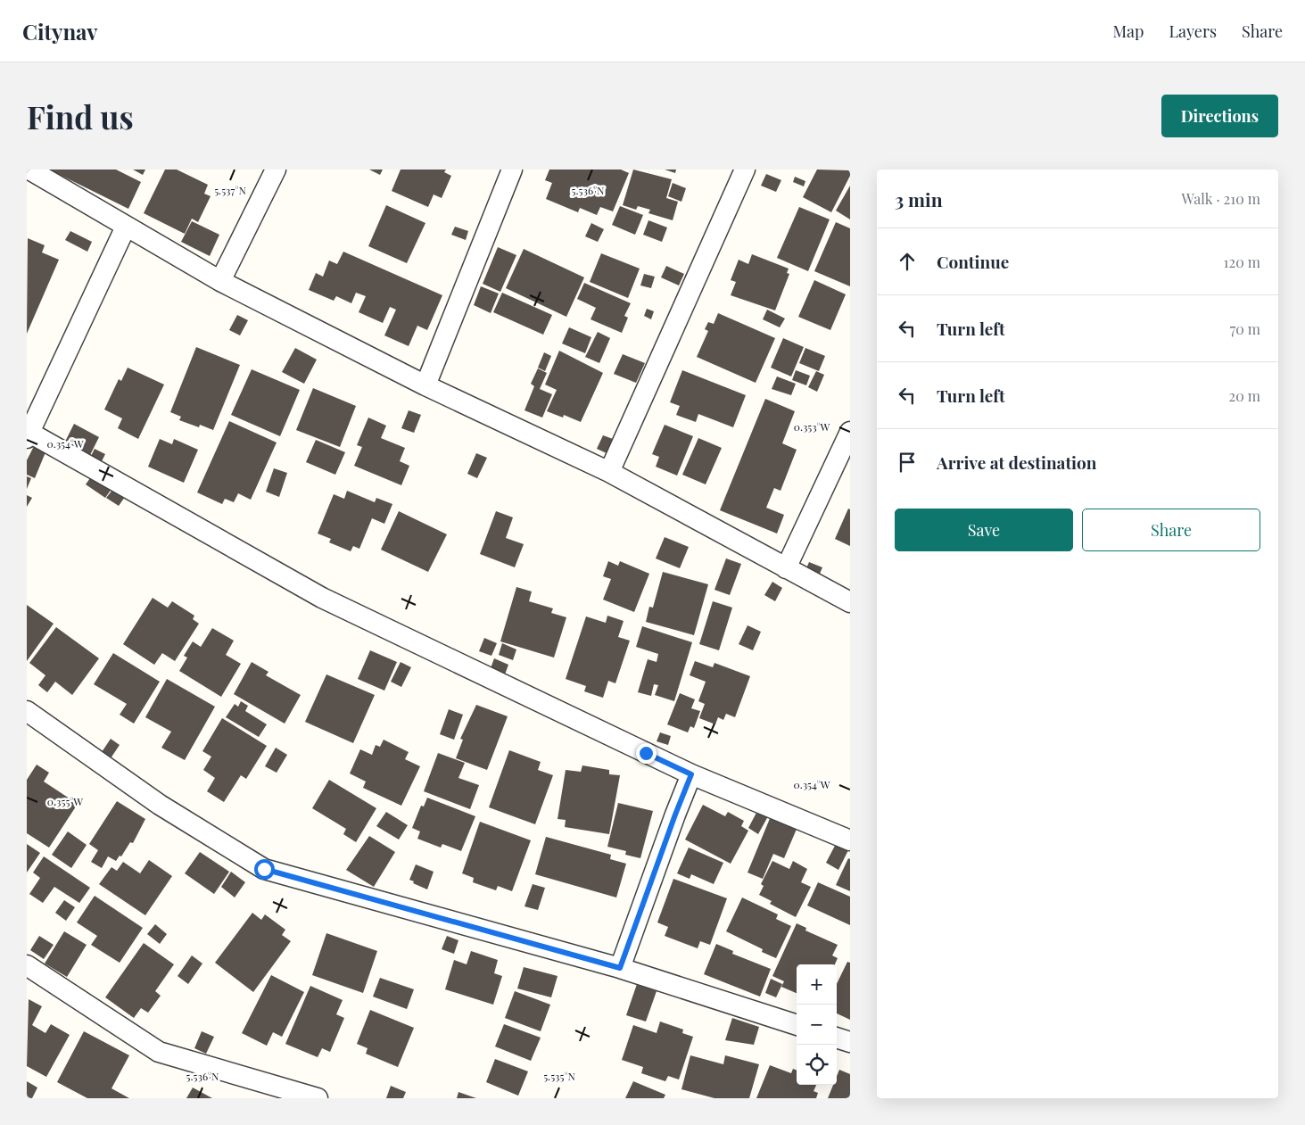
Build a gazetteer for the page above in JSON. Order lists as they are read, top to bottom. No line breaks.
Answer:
{"page":{"header":"Citynav","nav":["Map","Layers","Share"],"buttons":["Directions",["Save","Share"]],"title":"Find us","heading":["3 min","Walk · 210 m"],"list":[["Continue","120 m"],["Turn left","70 m"],["Turn left","20 m"],"Arrive at destination"],"map_buttons":["+","−"]},"coordinates":["5.536°N","5.537°N","0.353°W","0.354°W","0.355°W","5.535°N"]}
